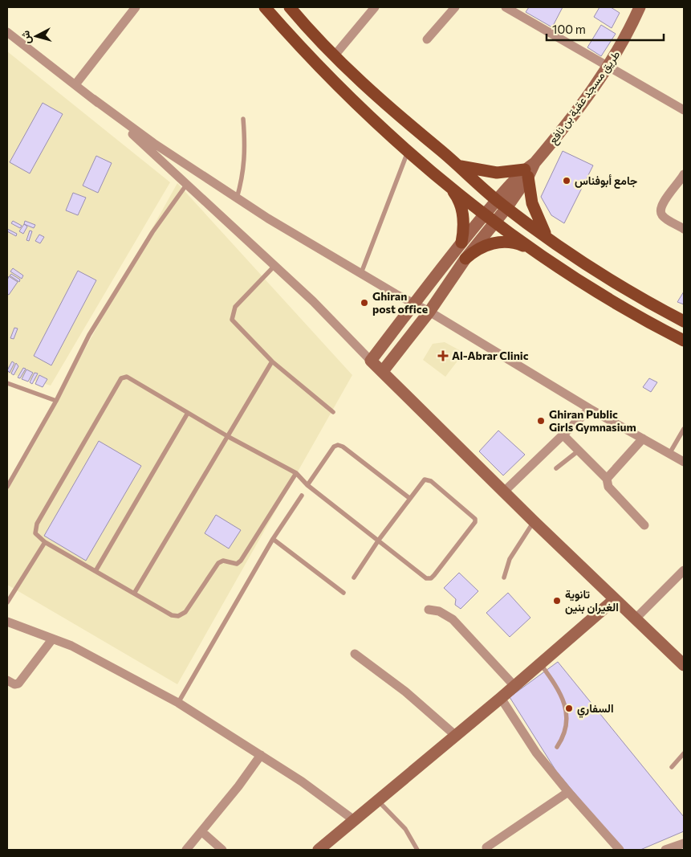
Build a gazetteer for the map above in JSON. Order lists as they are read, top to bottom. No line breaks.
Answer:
{"streets":{"street":["طريق مسجد عقبة بن نافع"]},"places":{"other":["جامع أبوفناس","Ghiran post office","Ghiran Public Girls Gymnasium","تانوية الغيران بنين","السفاري"],"health":["Al-Abrar Clinic"]},"scale_bar":"100 m","north":"left"}
